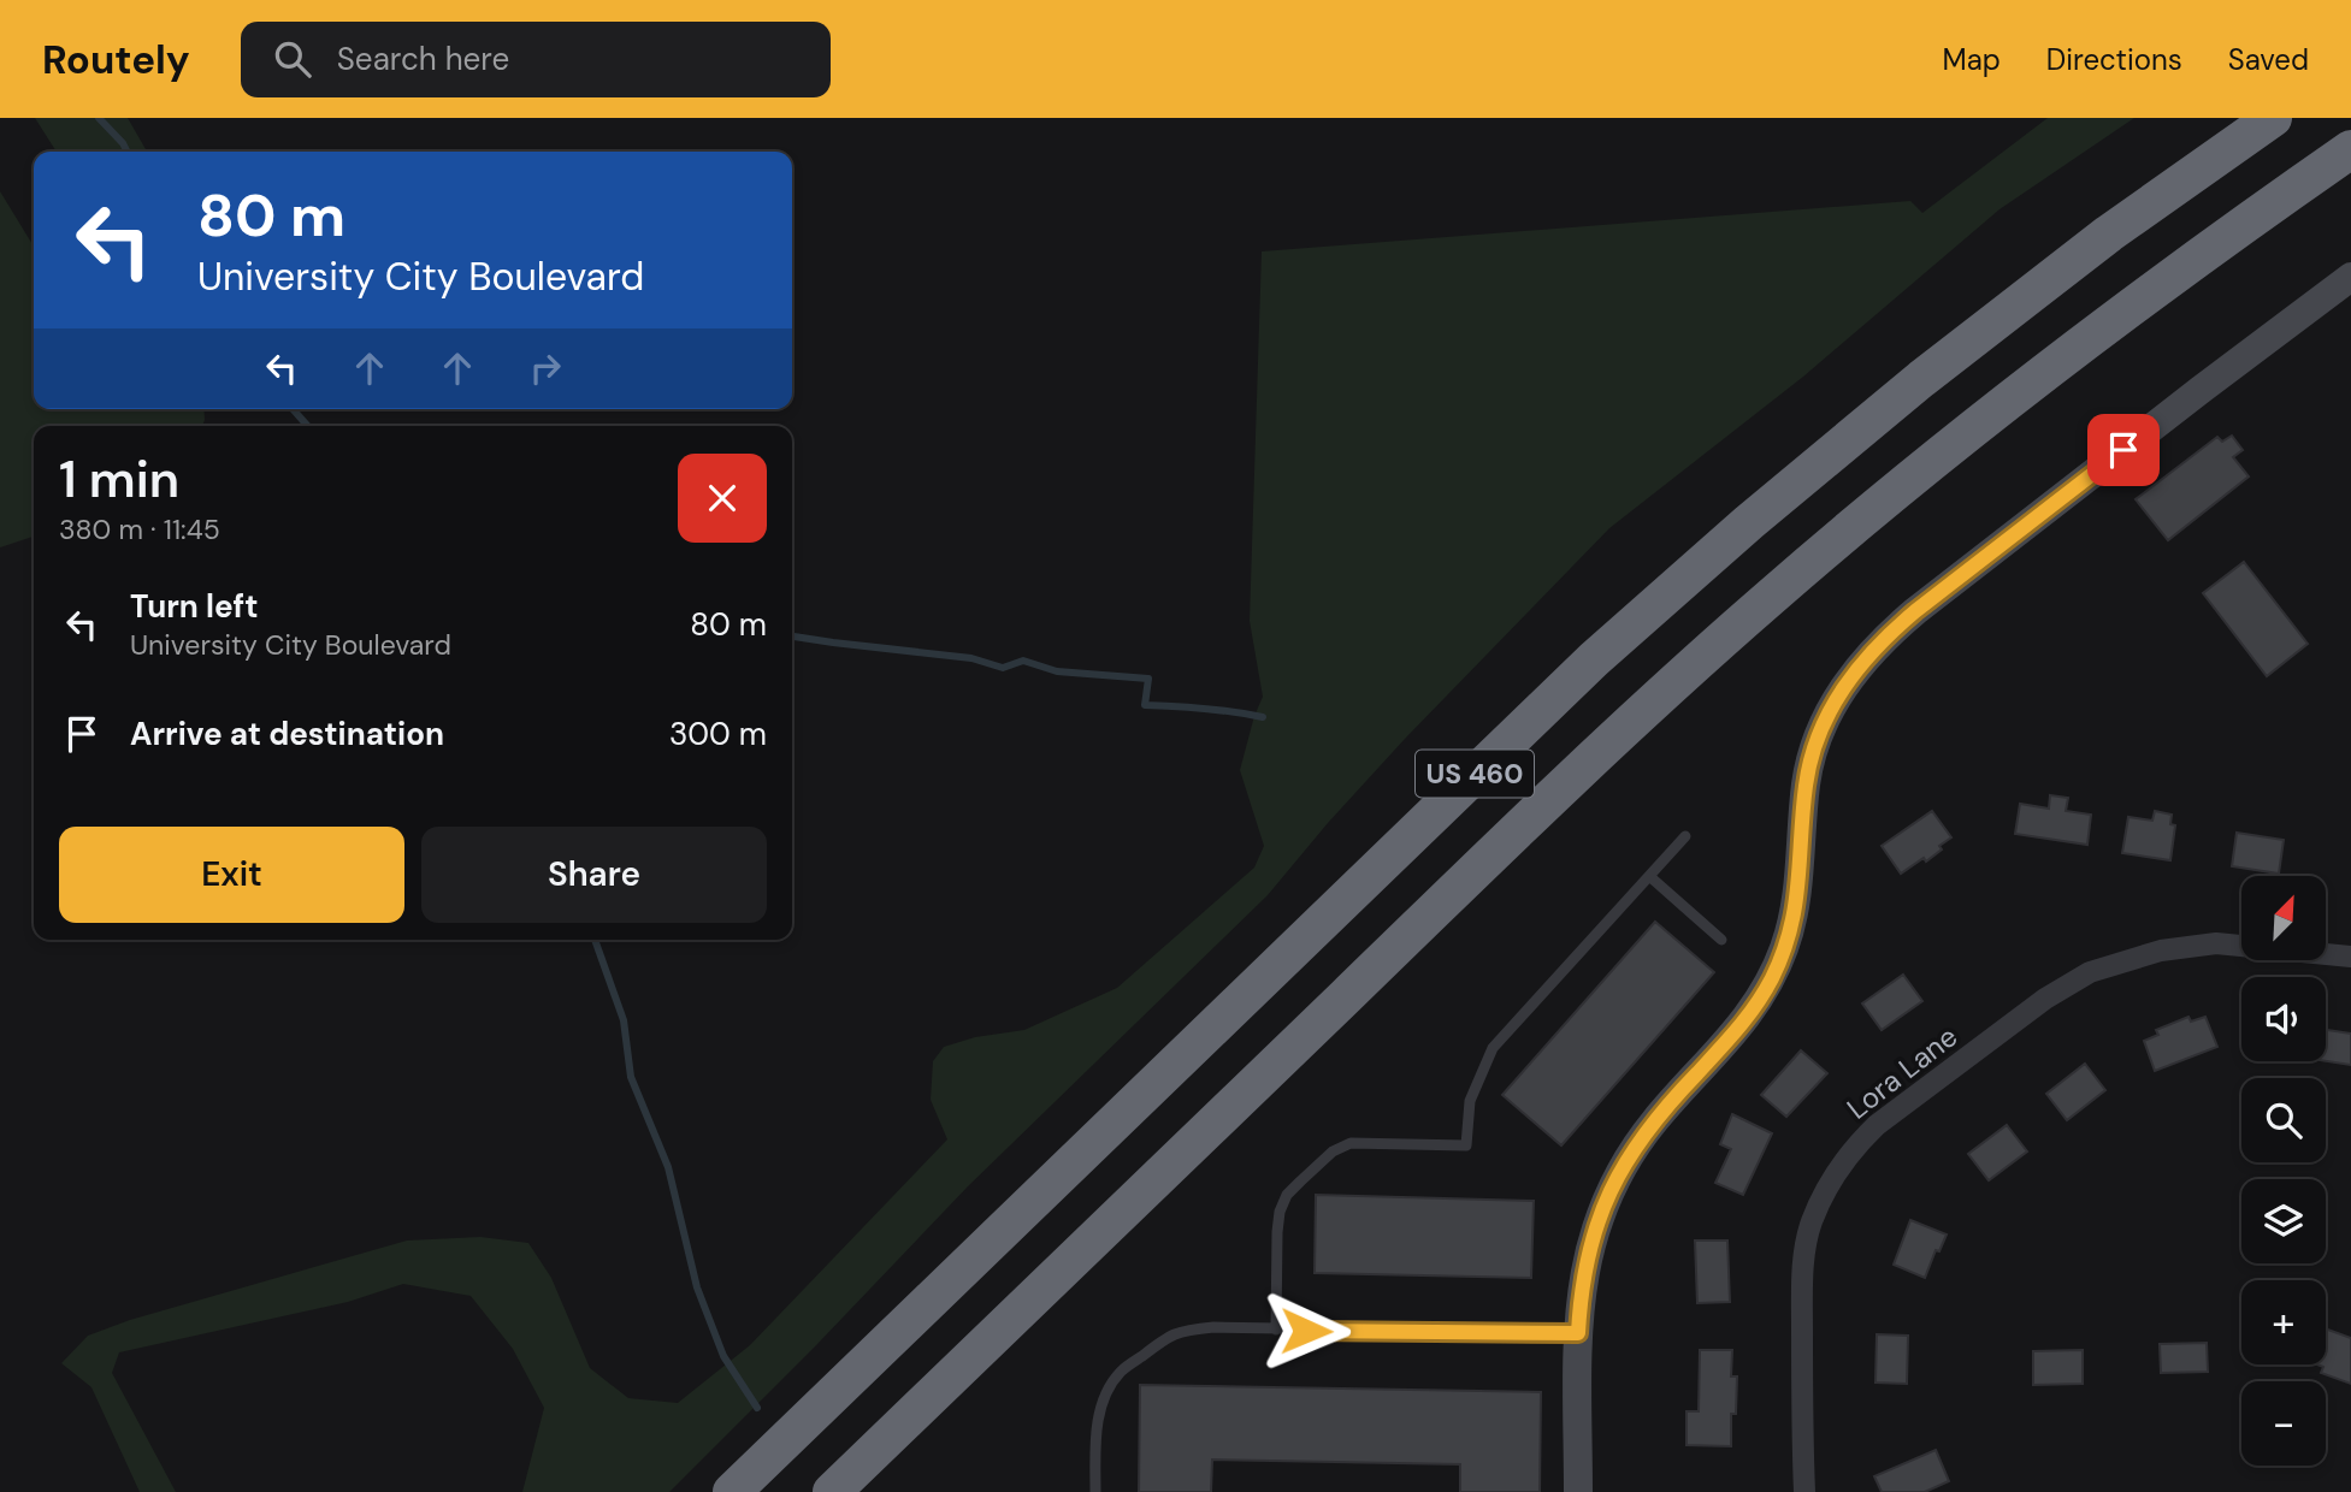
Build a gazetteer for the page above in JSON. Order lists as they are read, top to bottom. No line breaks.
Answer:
{"streets":{"highway":["US 460"],"street":["Lora Lane"]},"north":"top right","page":{"header":"Routely","search":"Search here","nav":["Map","Directions","Saved"],"turn":["80 m","University City Boulevard"],"heading":["1 min","380 m · 11:45"],"list":[{"name":"Turn left","note":"University City Boulevard","value":"80 m"},{"name":"Arrive at destination","value":"300 m"}],"buttons":["Exit","Share"],"map_buttons":["+","−"]}}
